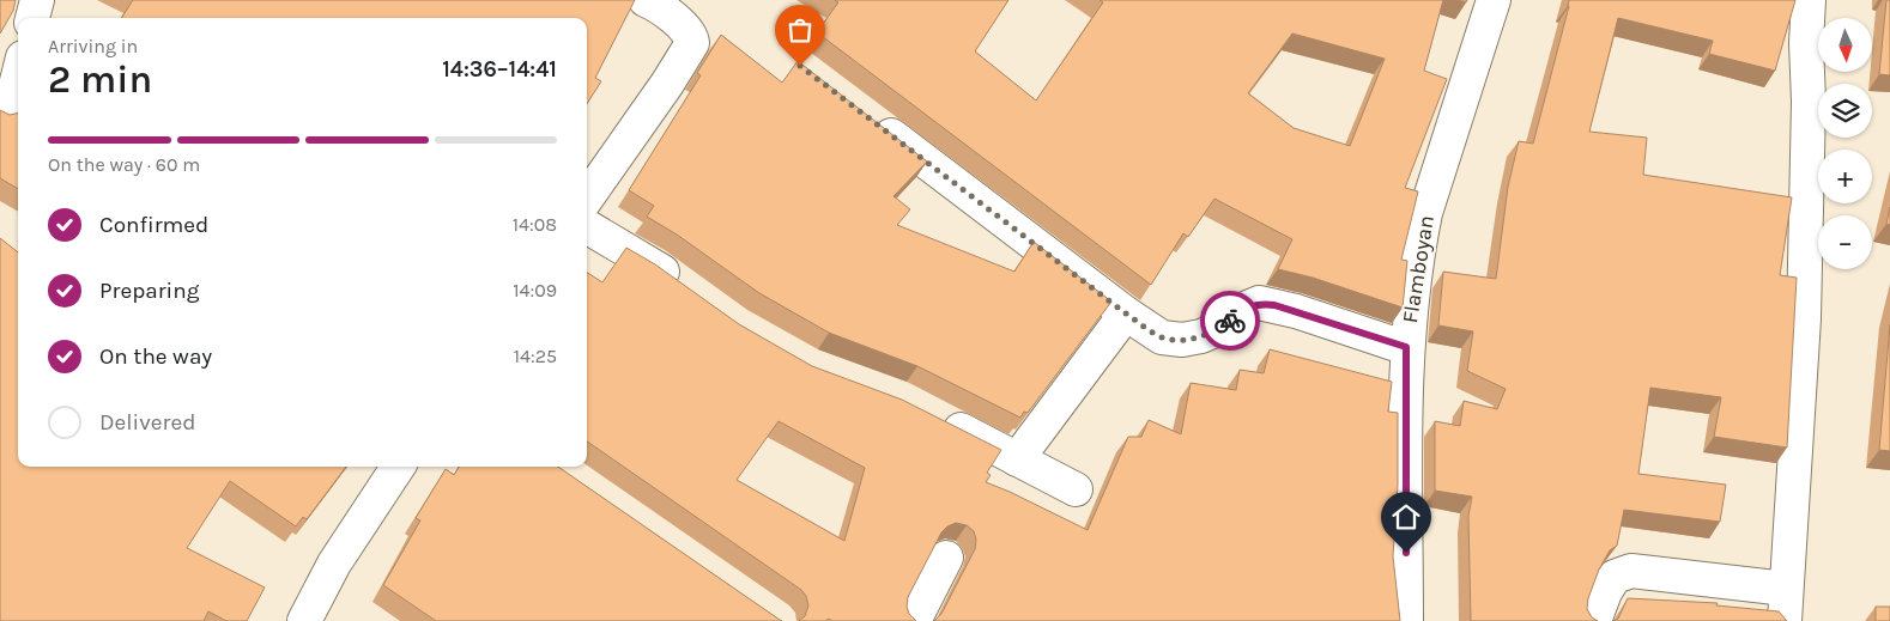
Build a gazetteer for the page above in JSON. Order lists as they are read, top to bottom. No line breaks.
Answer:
{"streets":{"street":["Flamboyan"]},"north":"bottom","page":{"map_buttons":["+","−"],"heading":["2 min","Arriving in","14:36–14:41"],"bar":"On the way · 60 m","list":[["Confirmed","14:08"],["Preparing","14:09"],["On the way","14:25"],"Delivered"]}}
